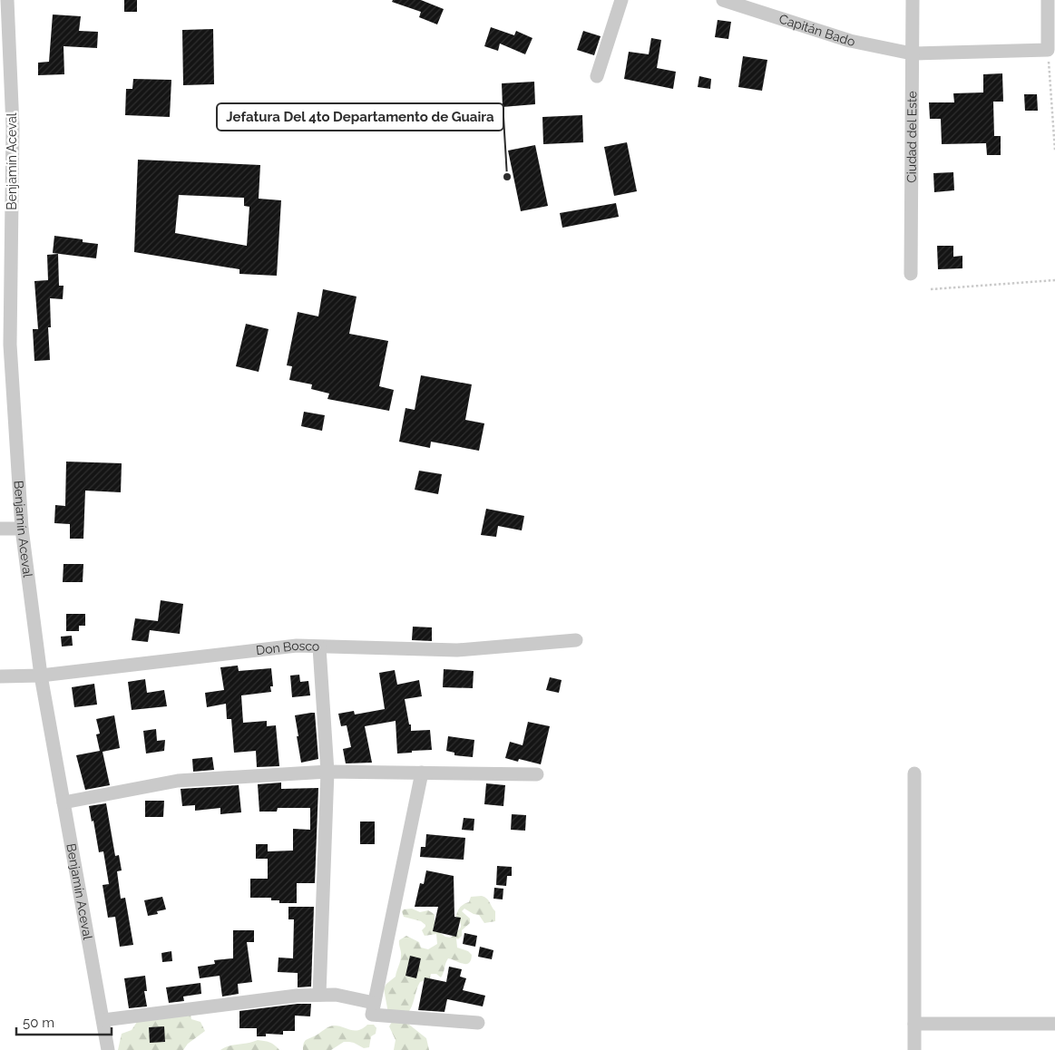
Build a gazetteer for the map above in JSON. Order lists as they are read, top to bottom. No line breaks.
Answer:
{"streets":{"street":["Capitán Bado","Ciudad del Este","Benjamín Aceval","Don Bosco"]},"crossings":[["Capitán Bado","Ciudad del Este"],["Benjamín Aceval","Don Bosco"]],"places":["Jefatura Del 4to Departamento de Guaira"],"scale_bar":"50 m"}
